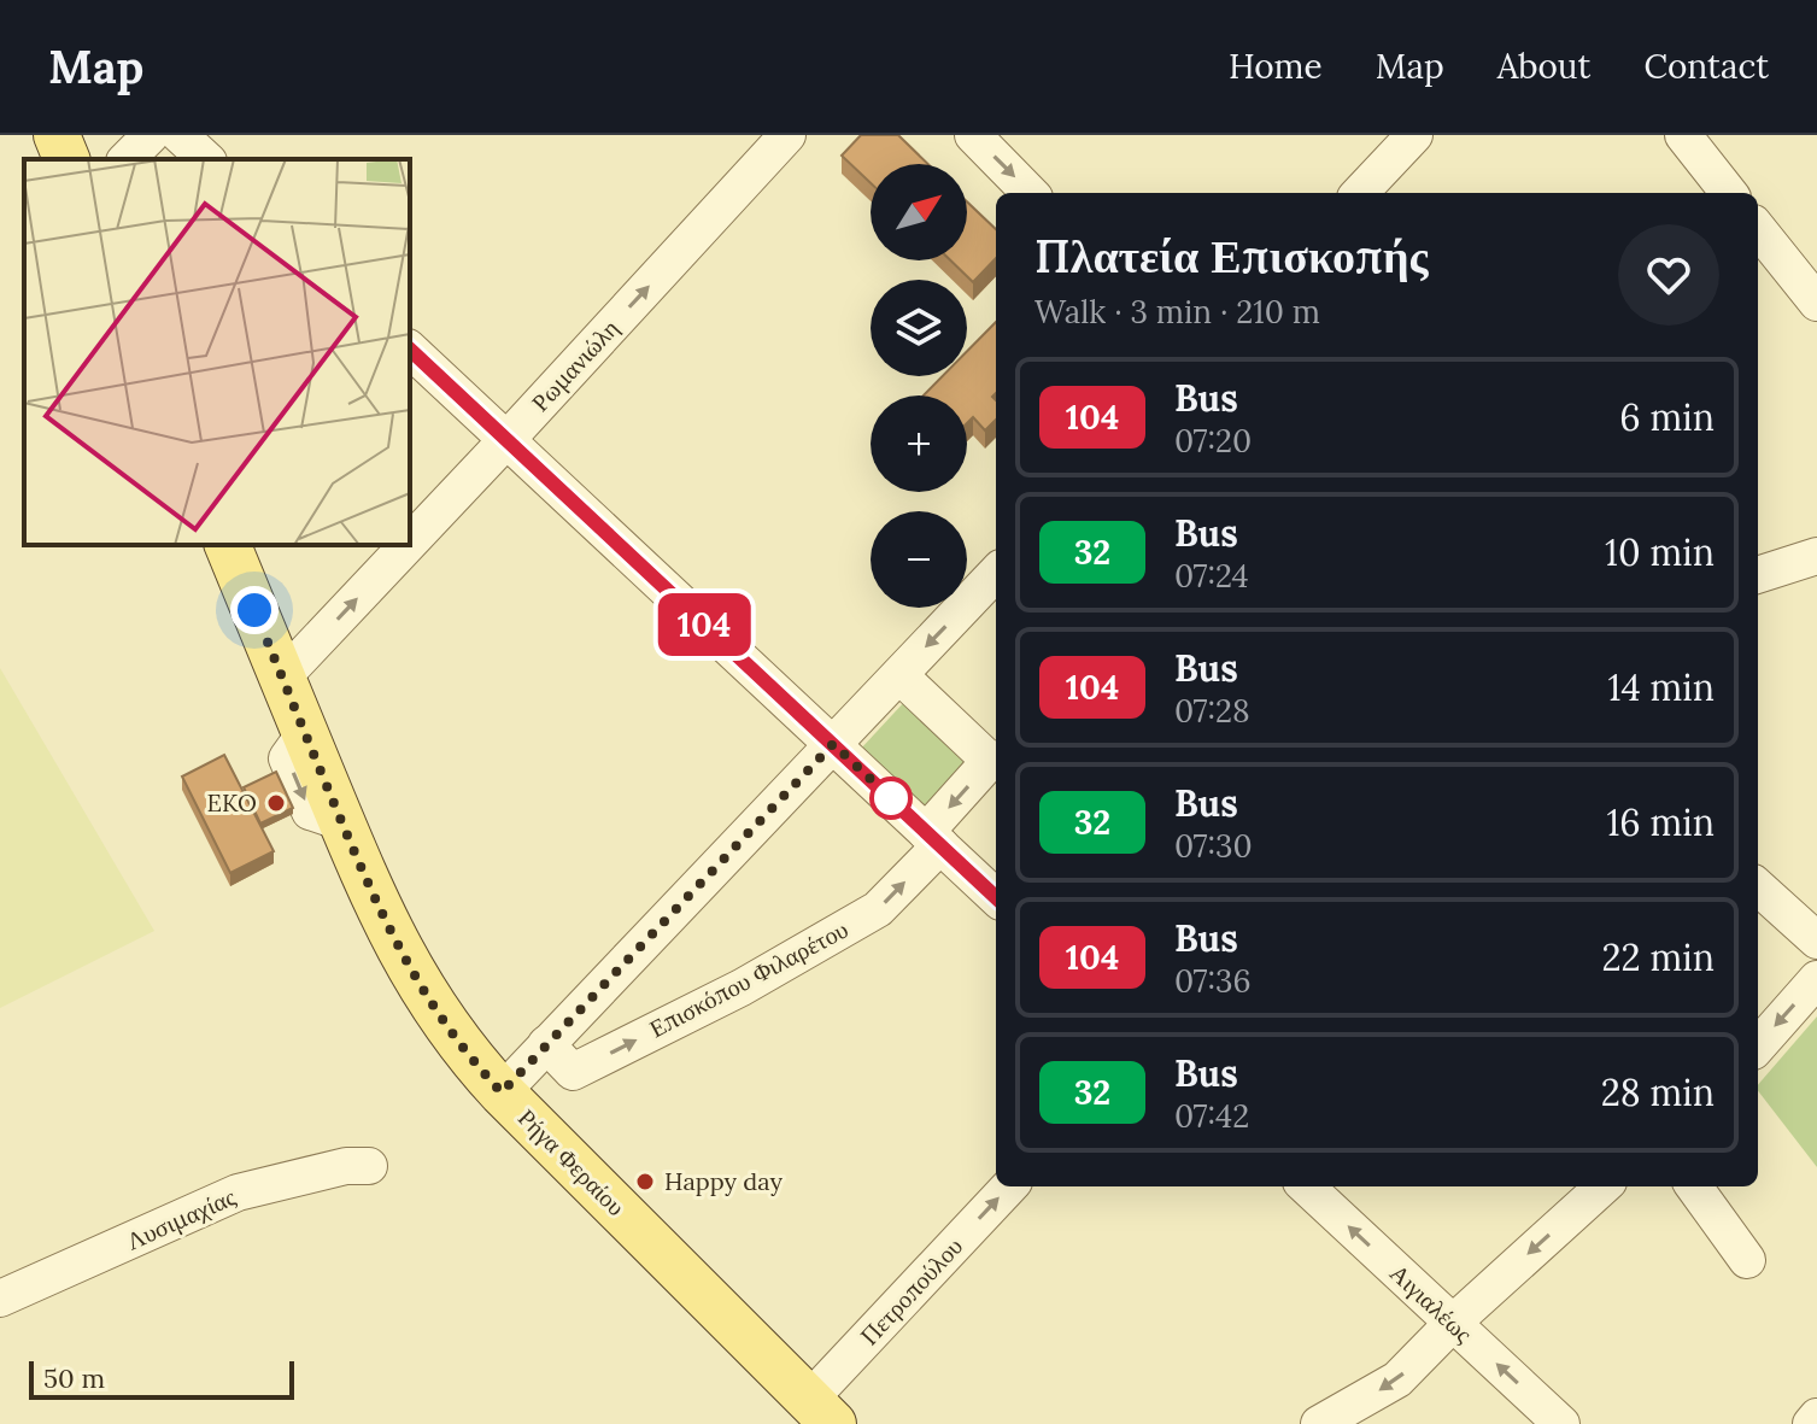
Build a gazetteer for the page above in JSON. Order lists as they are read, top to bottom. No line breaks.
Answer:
{"streets":{"main road":["Ρήγα Φεραίου"],"street":["Ρωμανιώλη","Επισκόπου Φιλαρέτου","Λυσιμαχίας","Πετροπούλου","Αιγιαλέως"]},"crossings":[["Ρωμανιώλη","Ρήγα Φεραίου"],["Ρήγα Φεραίου","Πετροπούλου"]],"one_way":["Ρωμανιώλη","Πετροπούλου","Αιγιαλέως"],"places":["EKO","Happy day"],"lines":["bus line 104"],"scale_bar":"50 m","north":"top right","page":{"header":"Map","nav":["Home","Map","About","Contact"],"on_map":"104","map_buttons":["+","−"],"heading":["Πλατεία Επισκοπής","Walk · 3 min · 210 m"],"list":[{"mark":"104","name":"Bus","note":"07:20","value":"6 min"},{"mark":"32","name":"Bus","note":"07:24","value":"10 min"},{"mark":"104","name":"Bus","note":"07:28","value":"14 min"},{"mark":"32","name":"Bus","note":"07:30","value":"16 min"},{"mark":"104","name":"Bus","note":"07:36","value":"22 min"},{"mark":"32","name":"Bus","note":"07:42","value":"28 min"}],"scale":"50 m"}}
